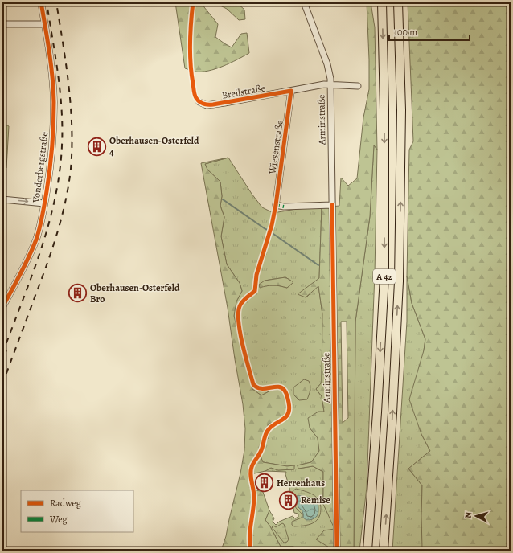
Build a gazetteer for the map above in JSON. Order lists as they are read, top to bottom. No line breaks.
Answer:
{"streets":{"highway":["A 42"],"street":["Breilstraße","Arminstraße","Wiesenstraße","Vonderbergstraße"]},"crossings":[["Breilstraße","Arminstraße"],["Breilstraße","Wiesenstraße"],["Arminstraße","Wiesenstraße"]],"places":{"building":["Oberhausen-Osterfeld 4","Oberhausen-Osterfeld Bro","Herrenhaus","Remise"]},"legend":["Radweg","Weg"],"scale_bar":"100 m","north":"left"}
